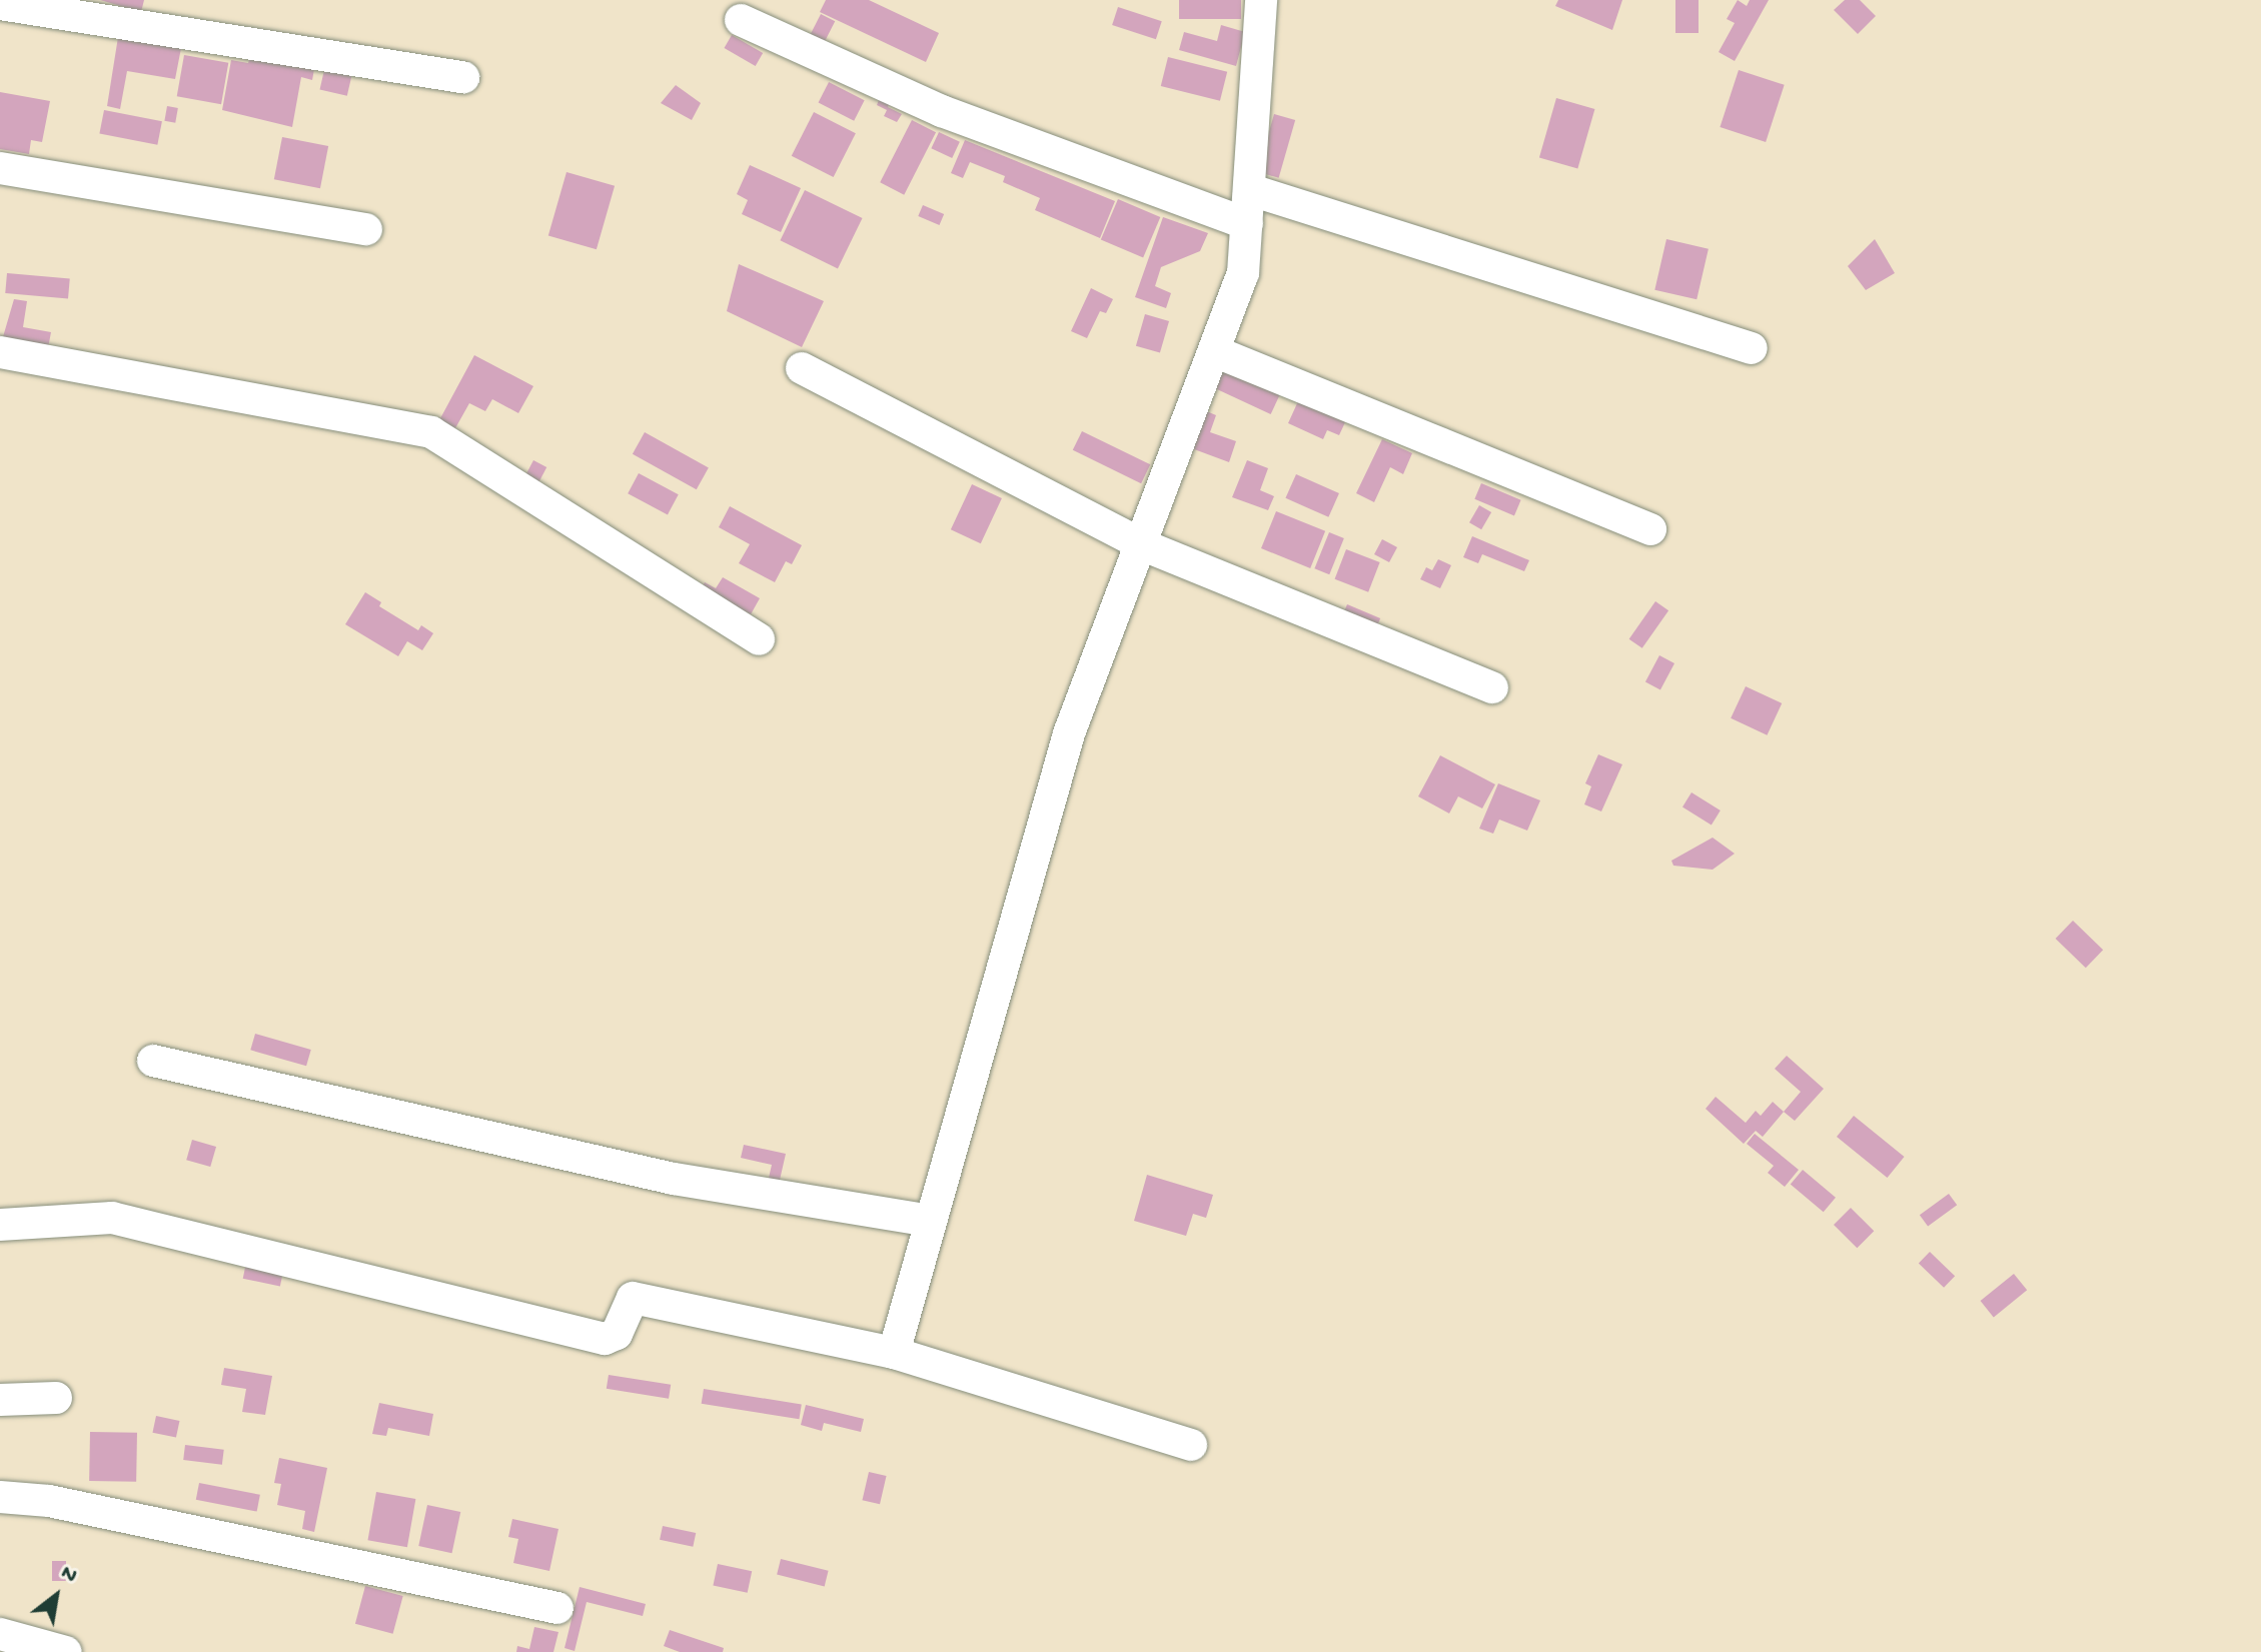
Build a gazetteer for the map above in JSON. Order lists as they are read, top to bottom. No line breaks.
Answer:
{"north":"top right"}
